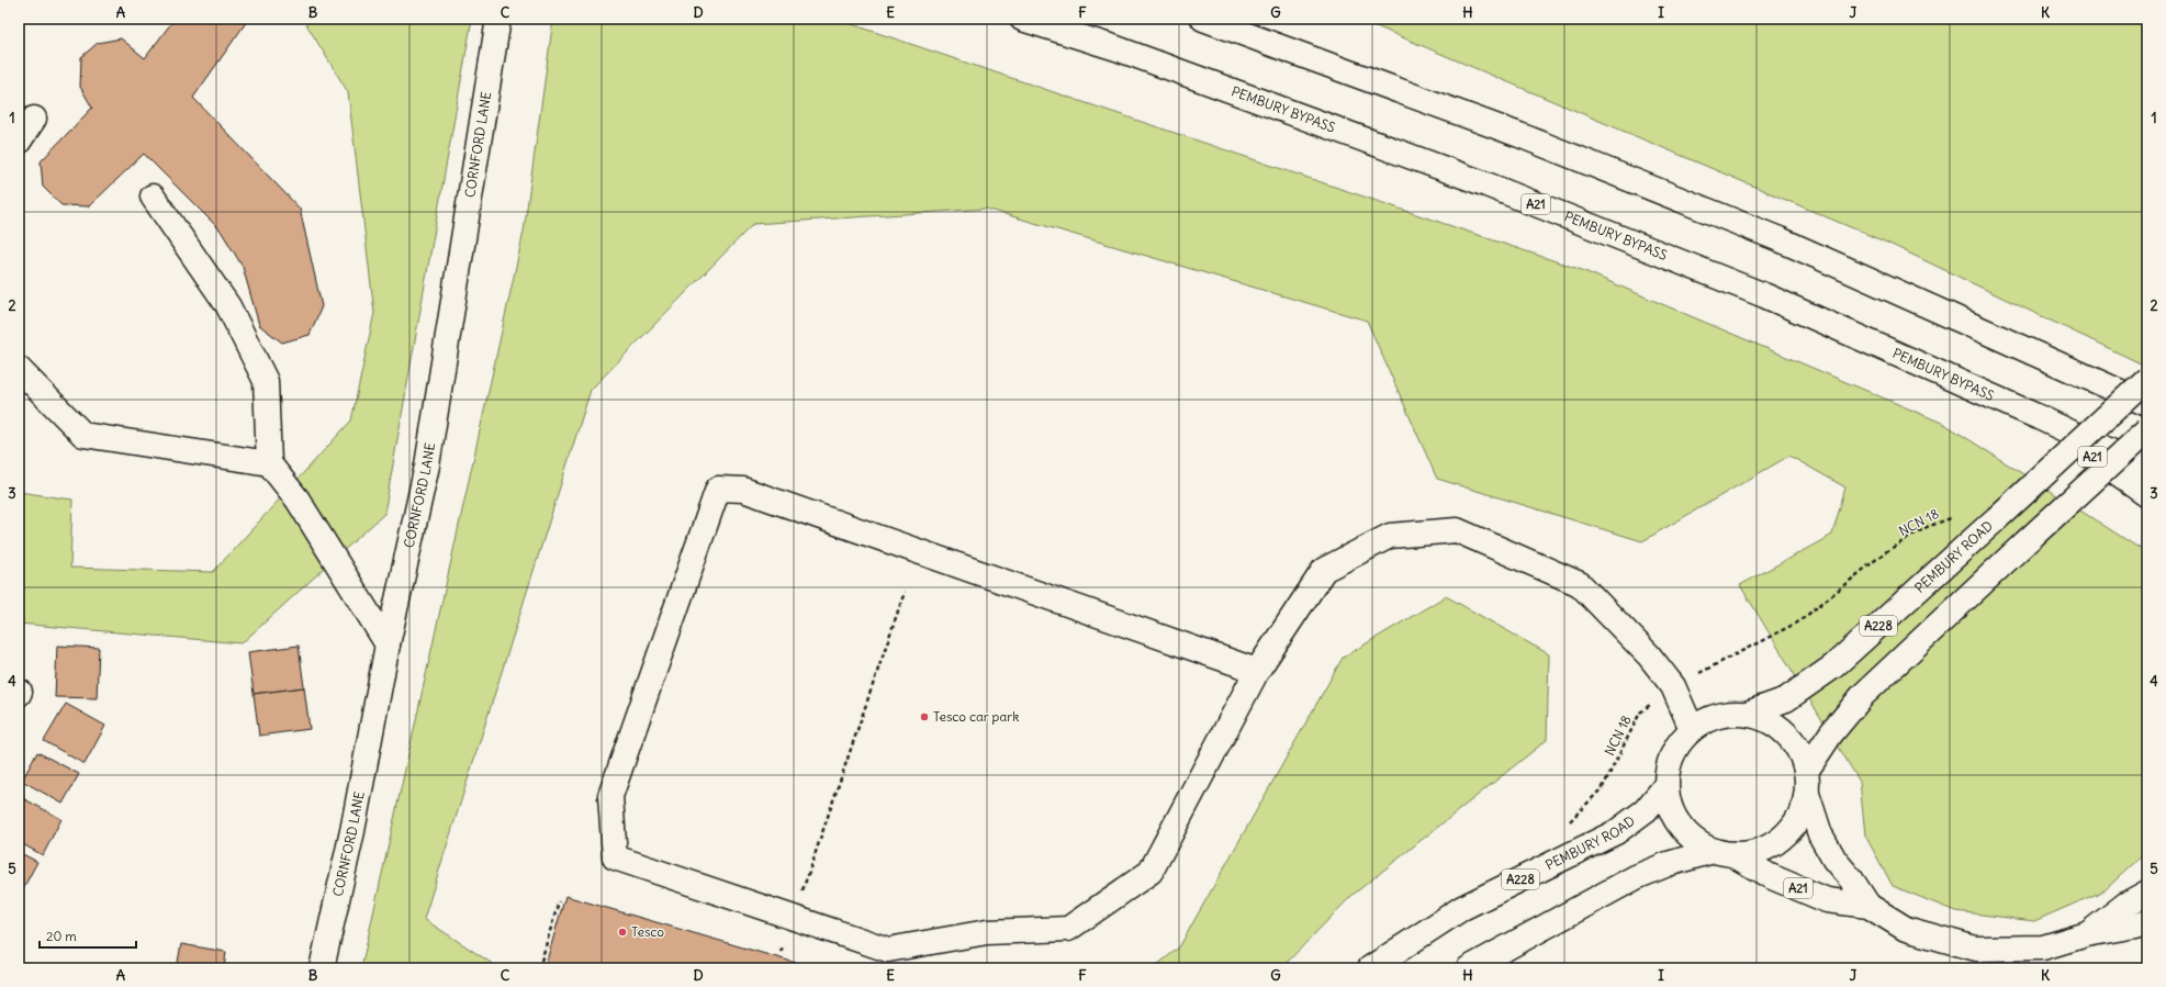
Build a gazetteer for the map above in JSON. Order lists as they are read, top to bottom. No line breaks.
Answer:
{"streets":{"main road":["PEMBURY BYPASS","CORNFORD LANE","A21","PEMBURY ROAD","A228"],"path":["NCN 18"]},"crossings":[["PEMBURY BYPASS","A21"],["A21","PEMBURY ROAD"]],"places":["Tesco car park","Tesco"],"scale_bar":"20 m","grid":{"columns":["A","B","C","D","E","F","G","H","I","J","K"],"rows":["1","2","3","4","5"]}}
